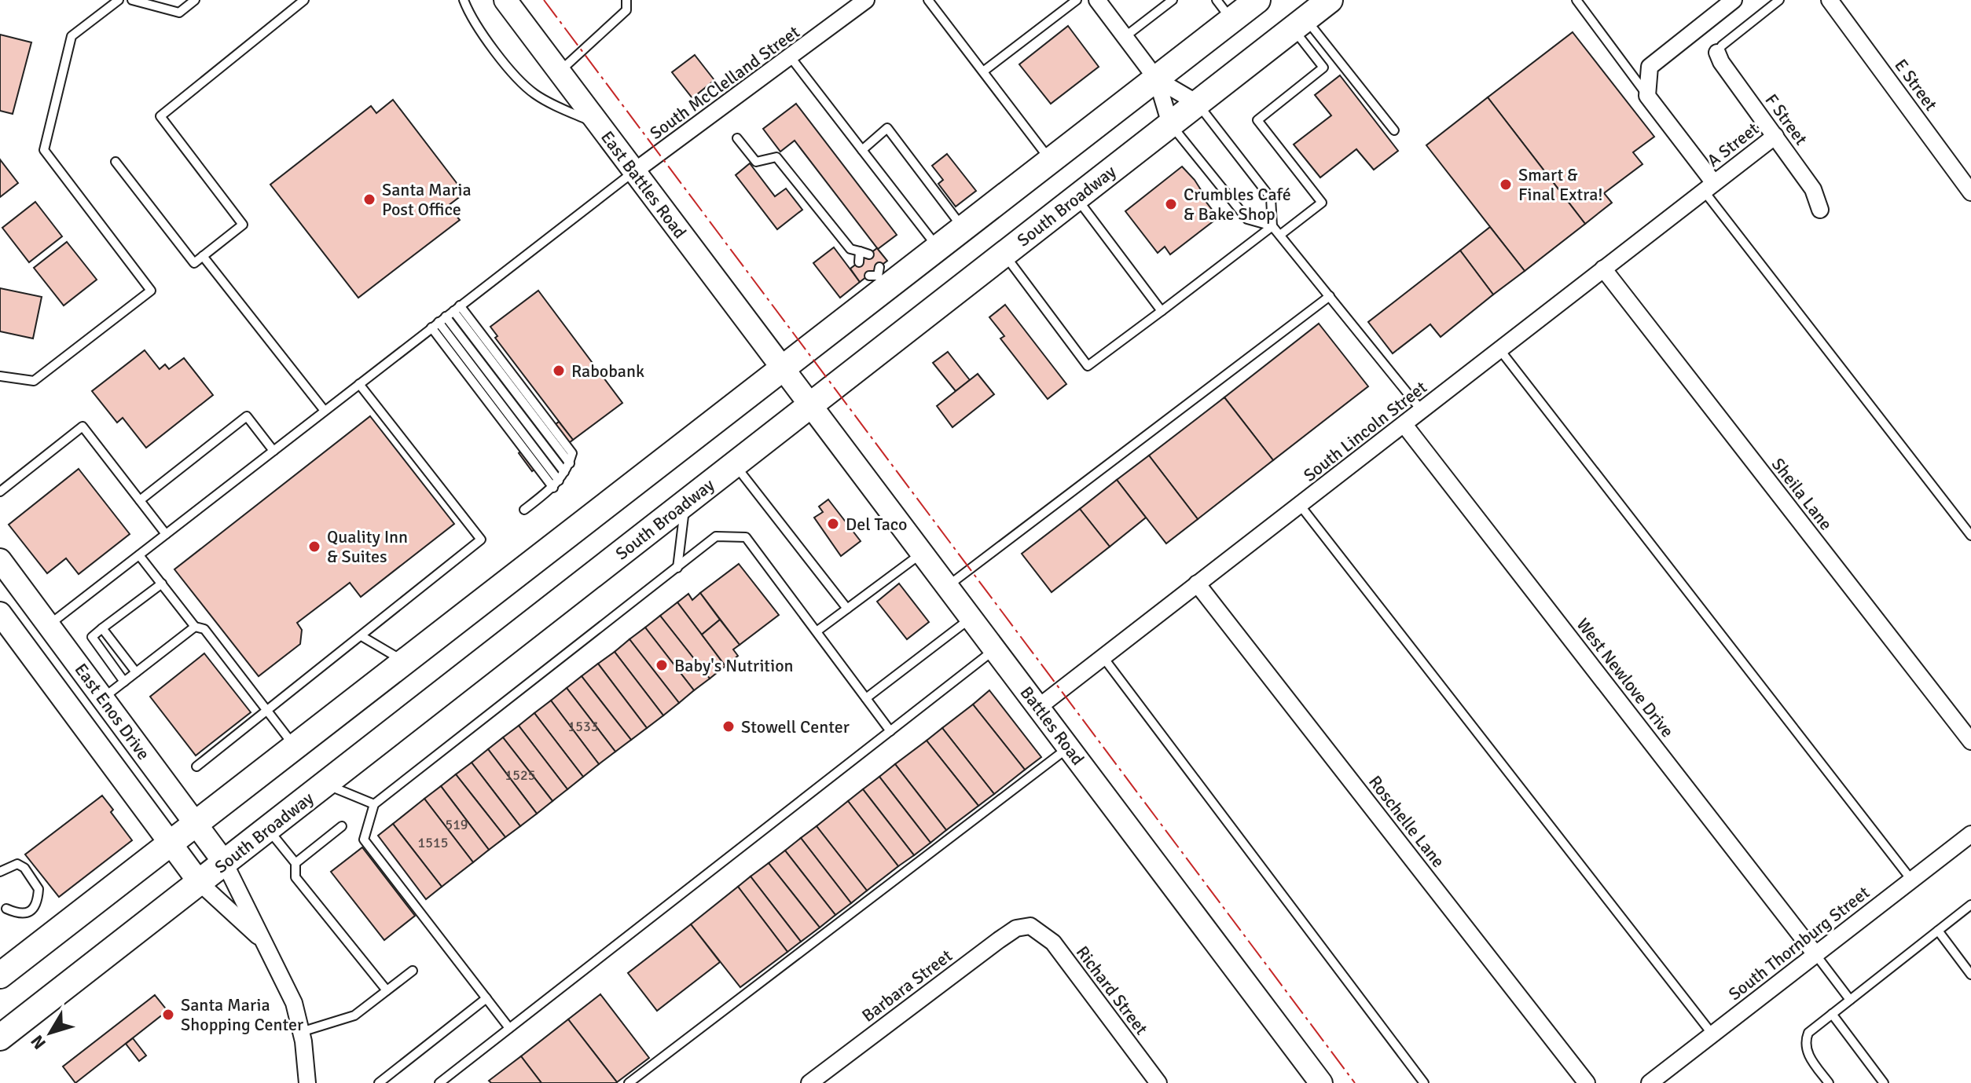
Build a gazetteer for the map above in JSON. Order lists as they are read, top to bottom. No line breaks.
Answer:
{"streets":{"main road":["South Broadway"],"street":["South McClelland Street","E Street","F Street","A Street","East Battles Road","South Lincoln Street","Sheila Lane","West Newlove Drive","East Enos Drive","Battles Road","Roschelle Lane","South Thornburg Street","Barbara Street","Richard Street"]},"crossings":[["South McClelland Street","East Battles Road"],["F Street","A Street"],["A Street","South Lincoln Street"],["East Battles Road","Battles Road"],["South Broadway","East Enos Drive"],["South Broadway","Battles Road"],["South Lincoln Street","Sheila Lane"],["South Lincoln Street","West Newlove Drive"],["South Lincoln Street","Battles Road"],["South Lincoln Street","Roschelle Lane"],["West Newlove Drive","South Thornburg Street"],["Barbara Street","Richard Street"]],"places":["Smart & Final Extra!","Santa Maria Post Office","Crumbles Café & Bake Shop","Rabobank","Del Taco","Quality Inn & Suites","Baby's Nutrition","Stowell Center","Santa Maria Shopping Center"],"house_numbers":["1533","1525","519","1515"],"north":"bottom left"}
